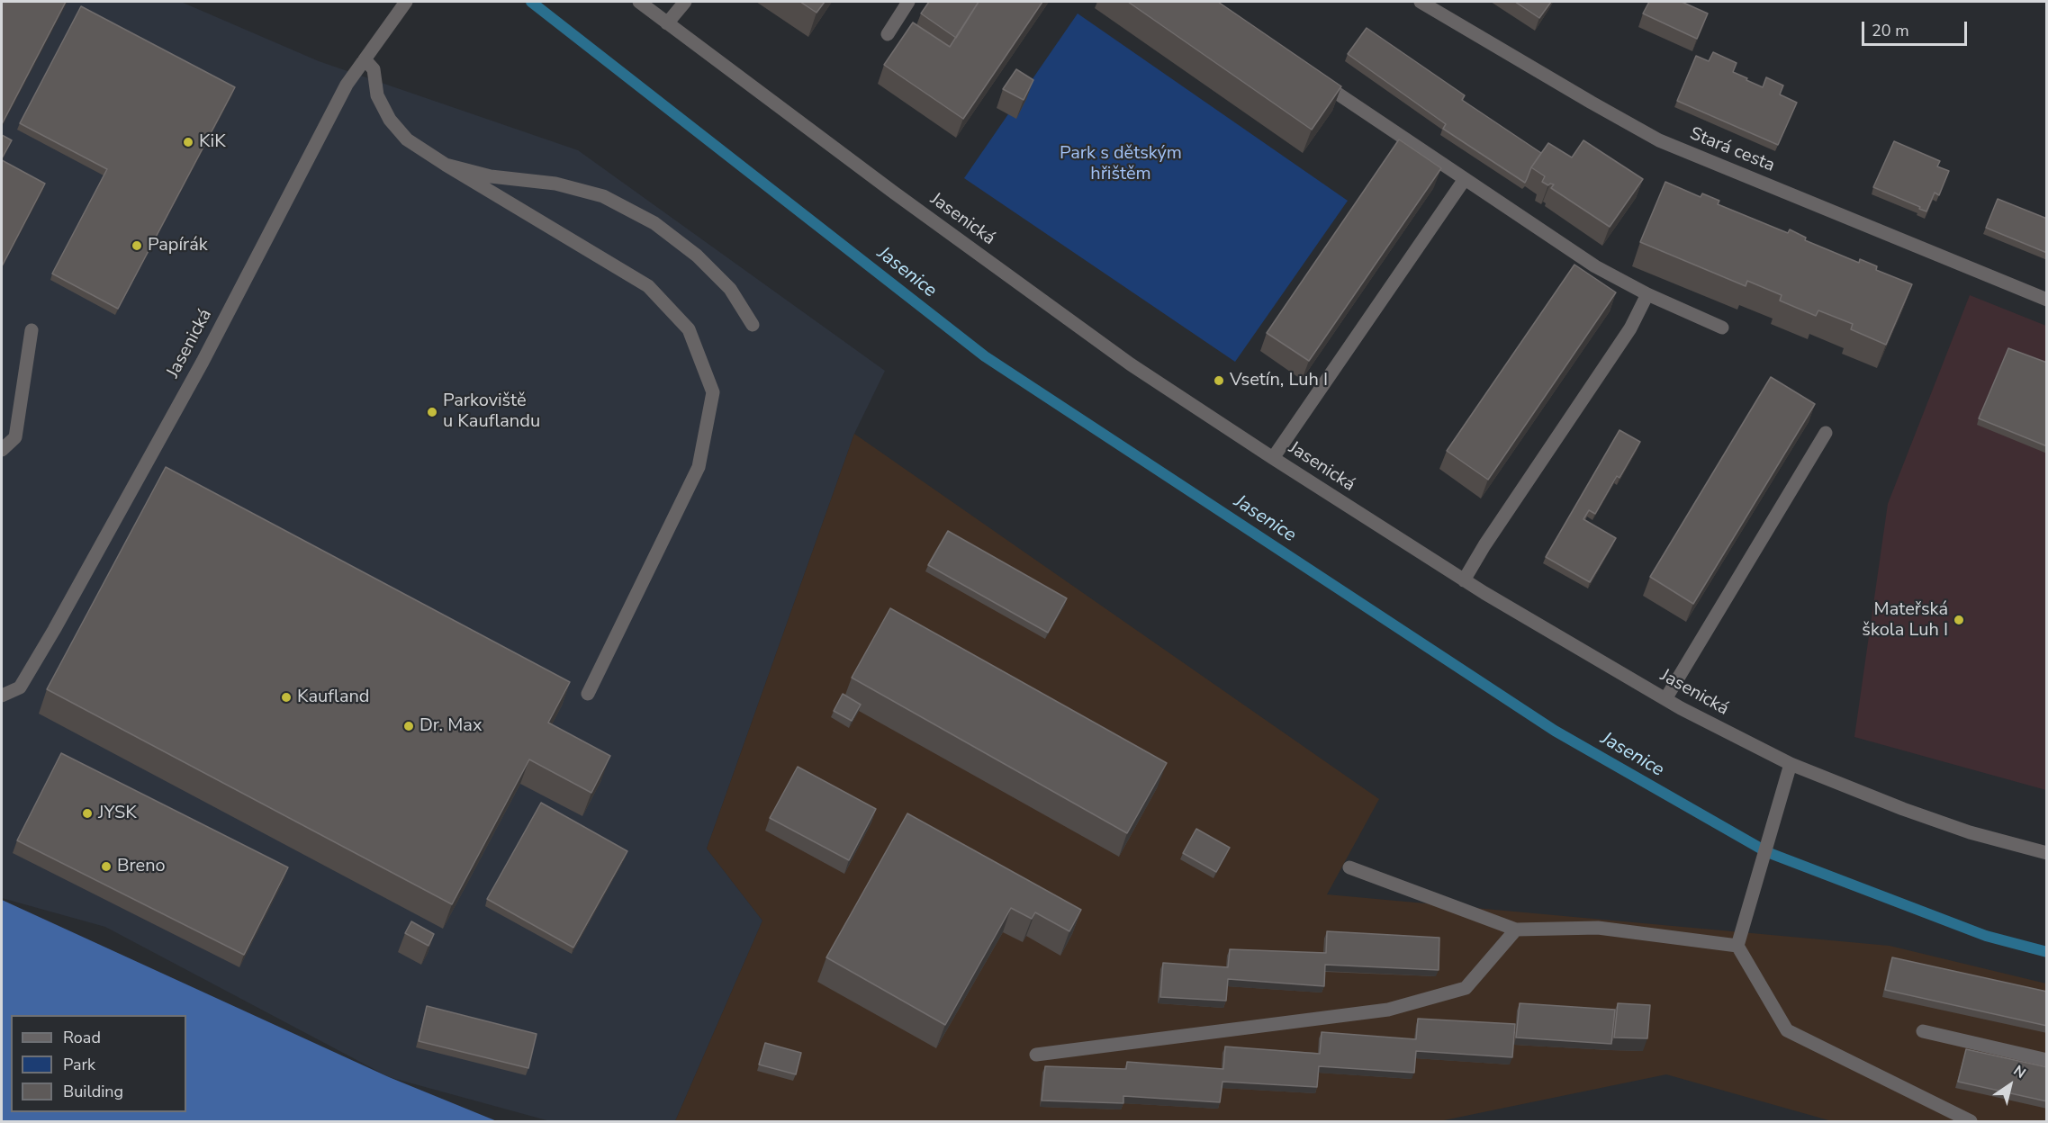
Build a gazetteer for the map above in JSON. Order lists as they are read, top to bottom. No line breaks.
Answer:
{"streets":{"street":["Stará cesta","Jasenická"]},"water":["Jasenice"],"parks":["Park s dětským hřištěm"],"places":["KiK","Papírák","Vsetín, Luh I","Parkoviště u Kauflandu","Mateřská škola Luh I","Kaufland","Dr. Max","JYSK","Breno"],"legend":["Road","Park","Building"],"scale_bar":"20 m","north":"top right"}
